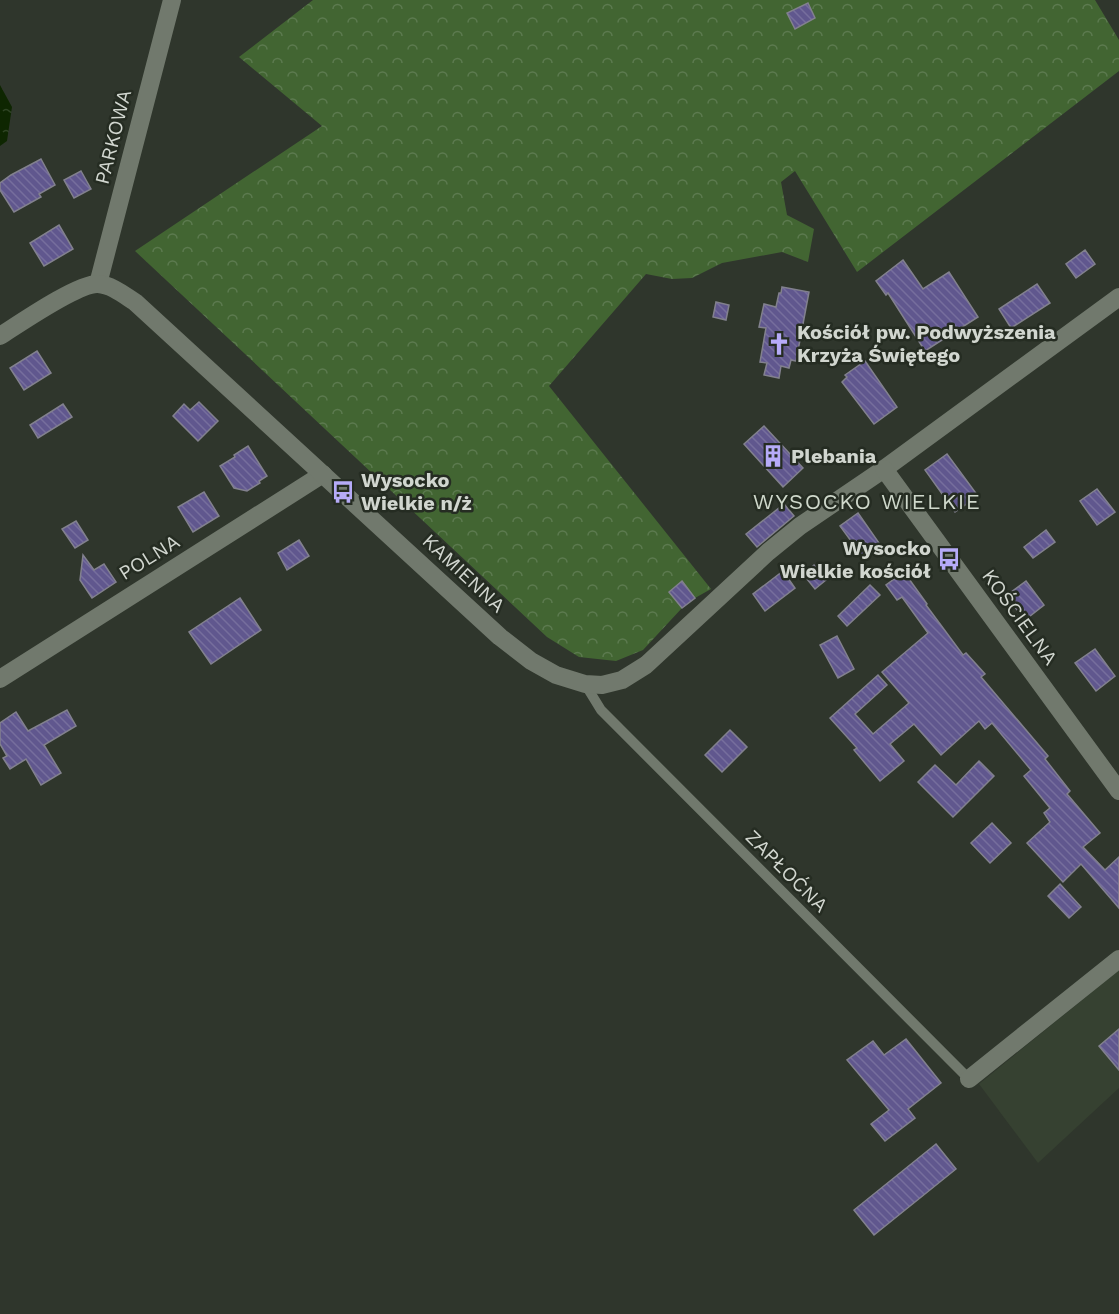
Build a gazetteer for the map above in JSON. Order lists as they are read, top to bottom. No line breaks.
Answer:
{"streets":{"street":["PARKOWA","POLNA","KAMIENNA","KOŚCIELNA"],"lane":["ZAPŁOĆNA"]},"crossings":[["PARKOWA","KAMIENNA"],["POLNA","KAMIENNA"],["KAMIENNA","KOŚCIELNA"],["KAMIENNA","ZAPŁOĆNA"]],"districts":["WYSOCKO WIELKIE"],"places":{"church":["Kościół pw. Podwyższenia Krzyża Świętego"],"building":["Plebania"],"bus stop":["Wysocko Wielkie n/ż","Wysocko Wielkie kościół"]}}
